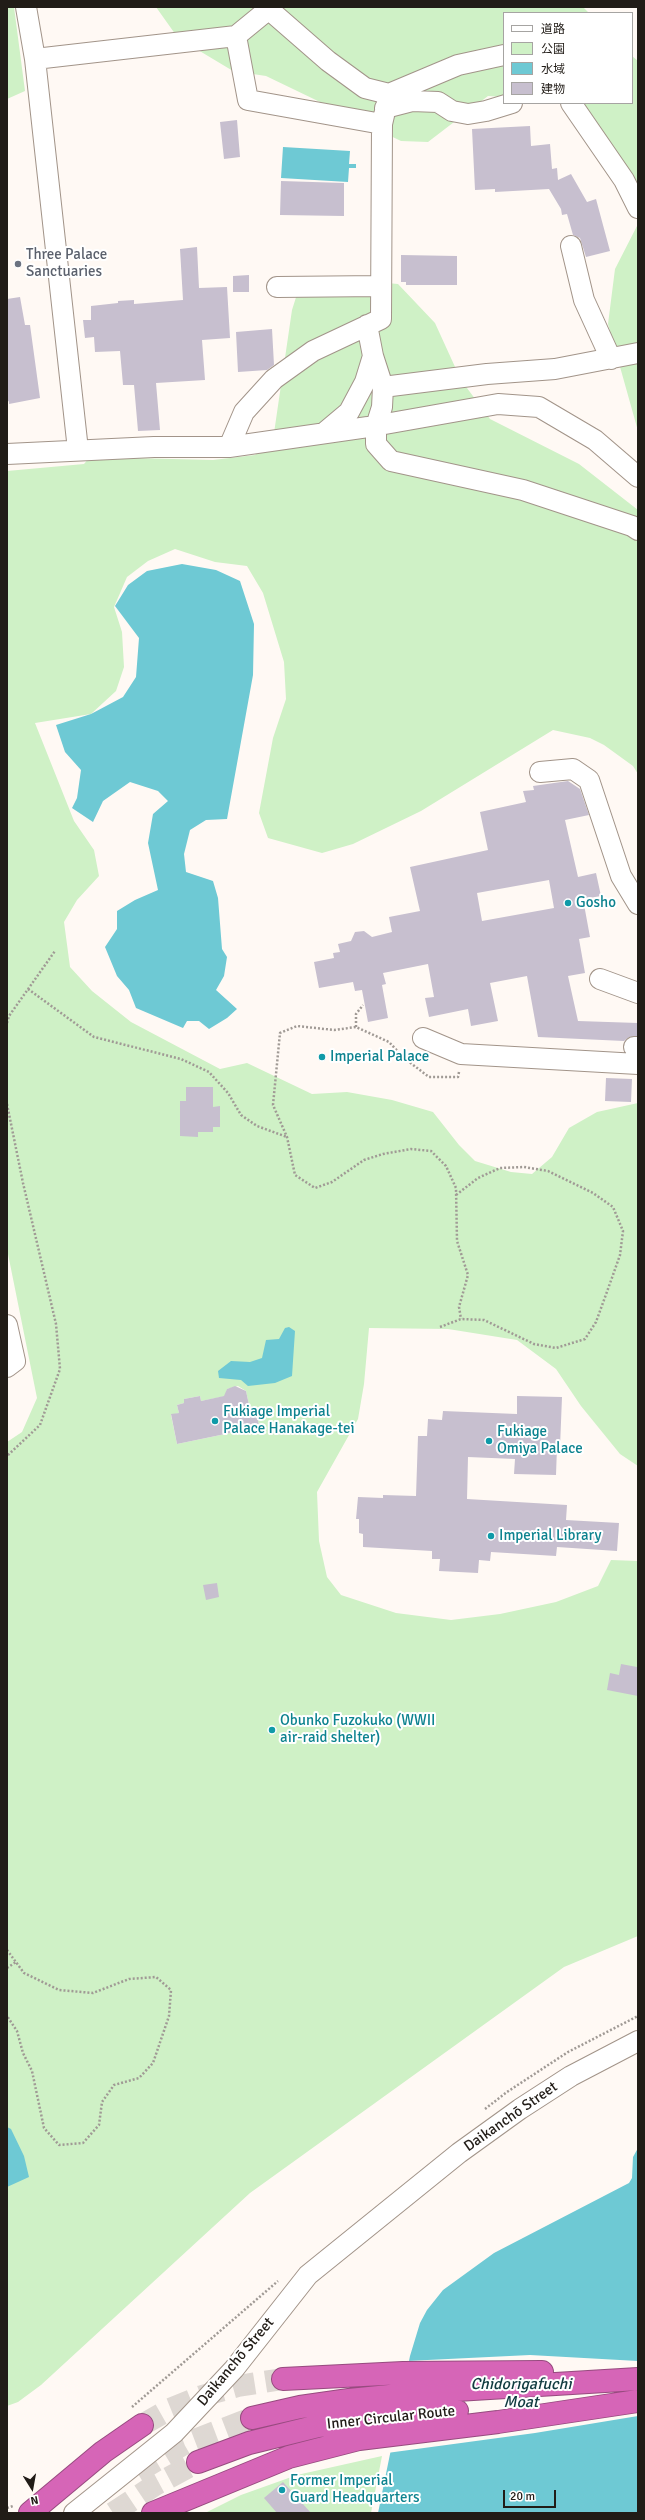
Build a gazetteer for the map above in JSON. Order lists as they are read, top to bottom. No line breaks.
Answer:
{"streets":{"highway":["Inner Circular Route"],"street":["Daikanchō Street"]},"water":["Chidorigafuchi Moat"],"places":["Three Palace Sanctuaries","Gosho","Imperial Palace","Fukiage Imperial Palace Hanakage-tei","Fukiage Omiya Palace","Imperial Library","Obunko Fuzokuko (WWII air-raid shelter)","Former Imperial Guard Headquarters"],"legend":["道路","公園","水域","建物"],"scale_bar":"20 m","north":"bottom"}
